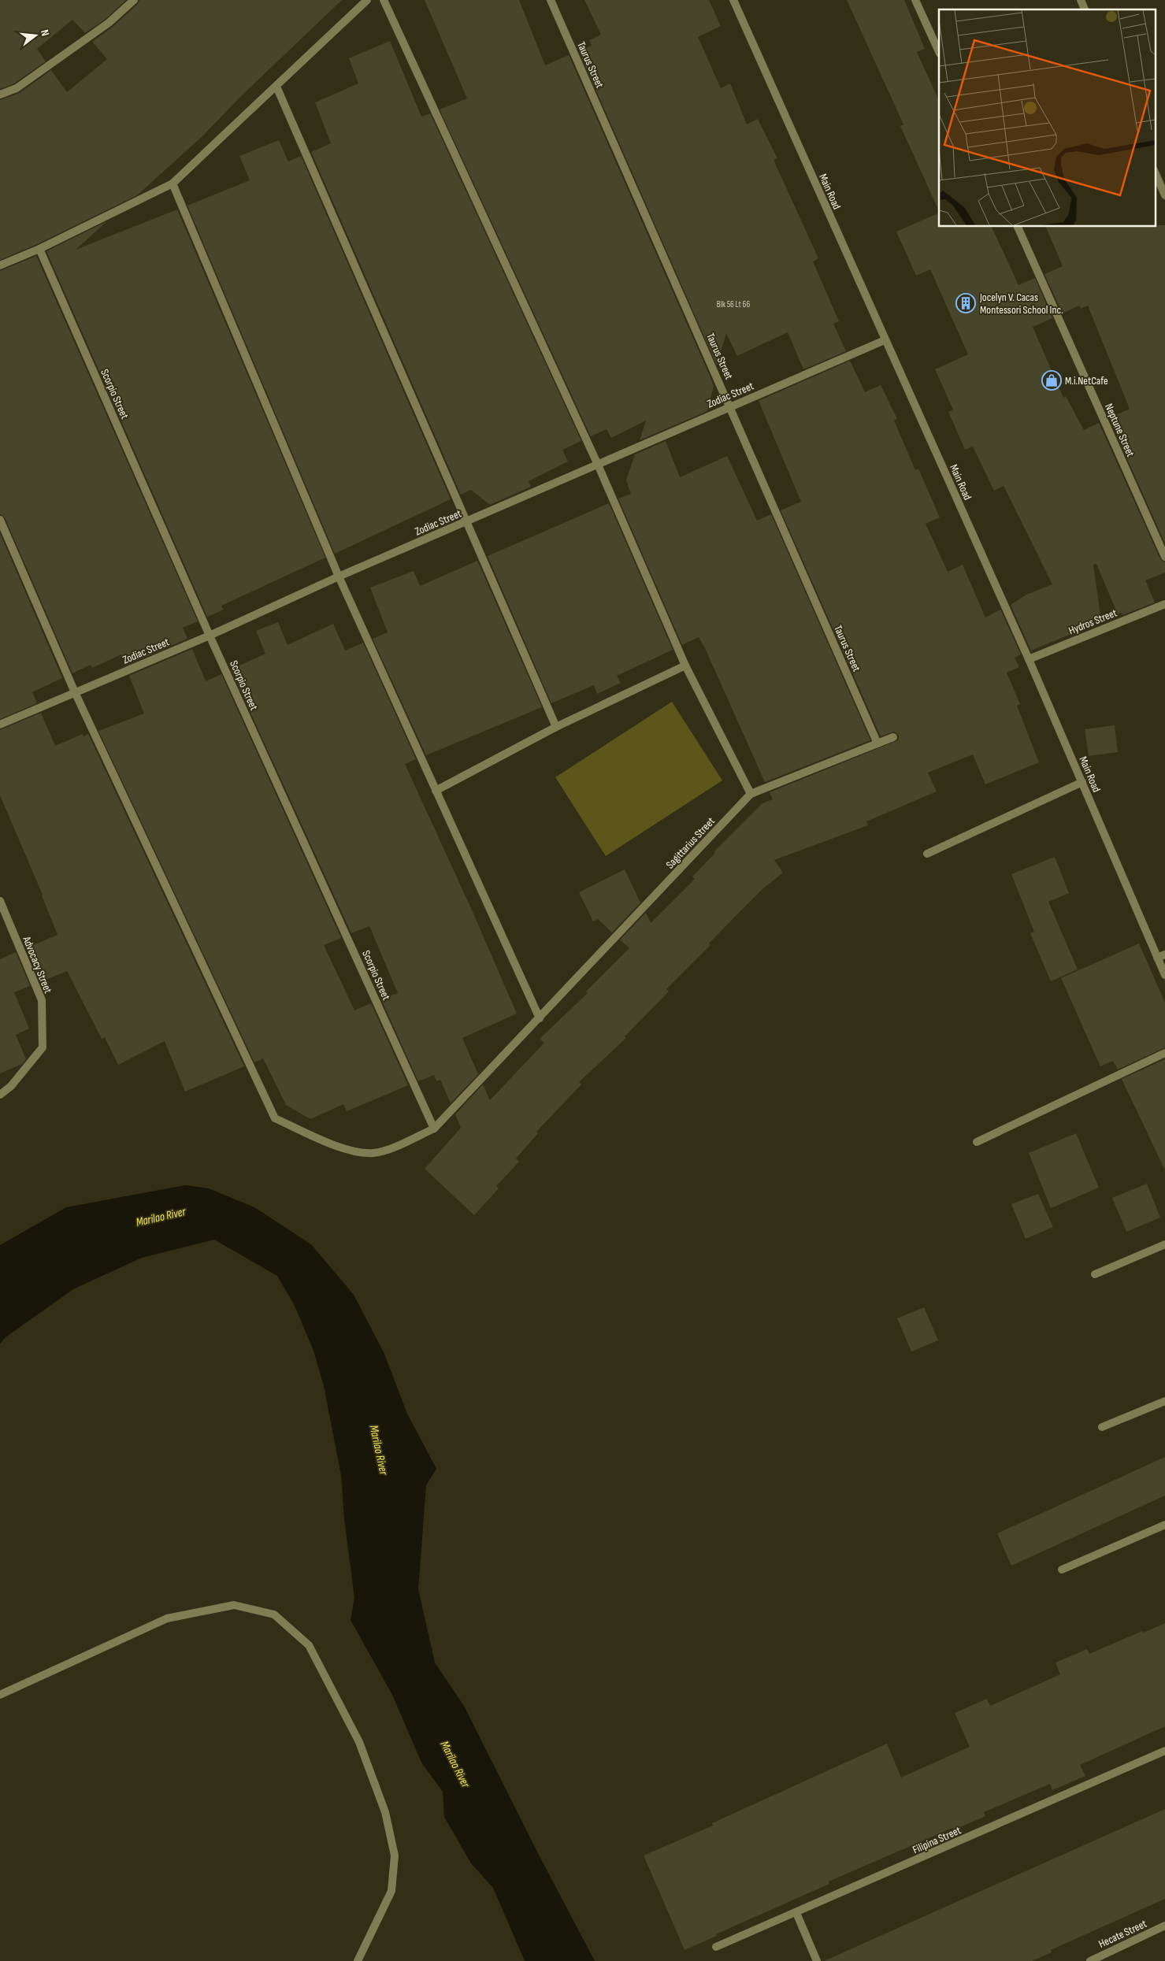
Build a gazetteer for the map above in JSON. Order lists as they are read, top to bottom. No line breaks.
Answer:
{"streets":{"street":["Taurus Street","Main Road","Scorpio Street","Zodiac Street","Neptune Street","Hydros Street","Sagittarius Street","Advocacy Street","Filipina Street","Hecate Street"]},"crossings":[["Taurus Street","Zodiac Street"],["Taurus Street","Sagittarius Street"],["Main Road","Zodiac Street"],["Main Road","Hydros Street"],["Scorpio Street","Zodiac Street"],["Scorpio Street","Sagittarius Street"]],"water":["Marilao River"],"places":{"building":["Jocelyn V. Cacas Montessori School Inc."],"shop":["M.i.NetCafe"]},"house_numbers":["Blk 56 Lt 66"],"north":"right"}
